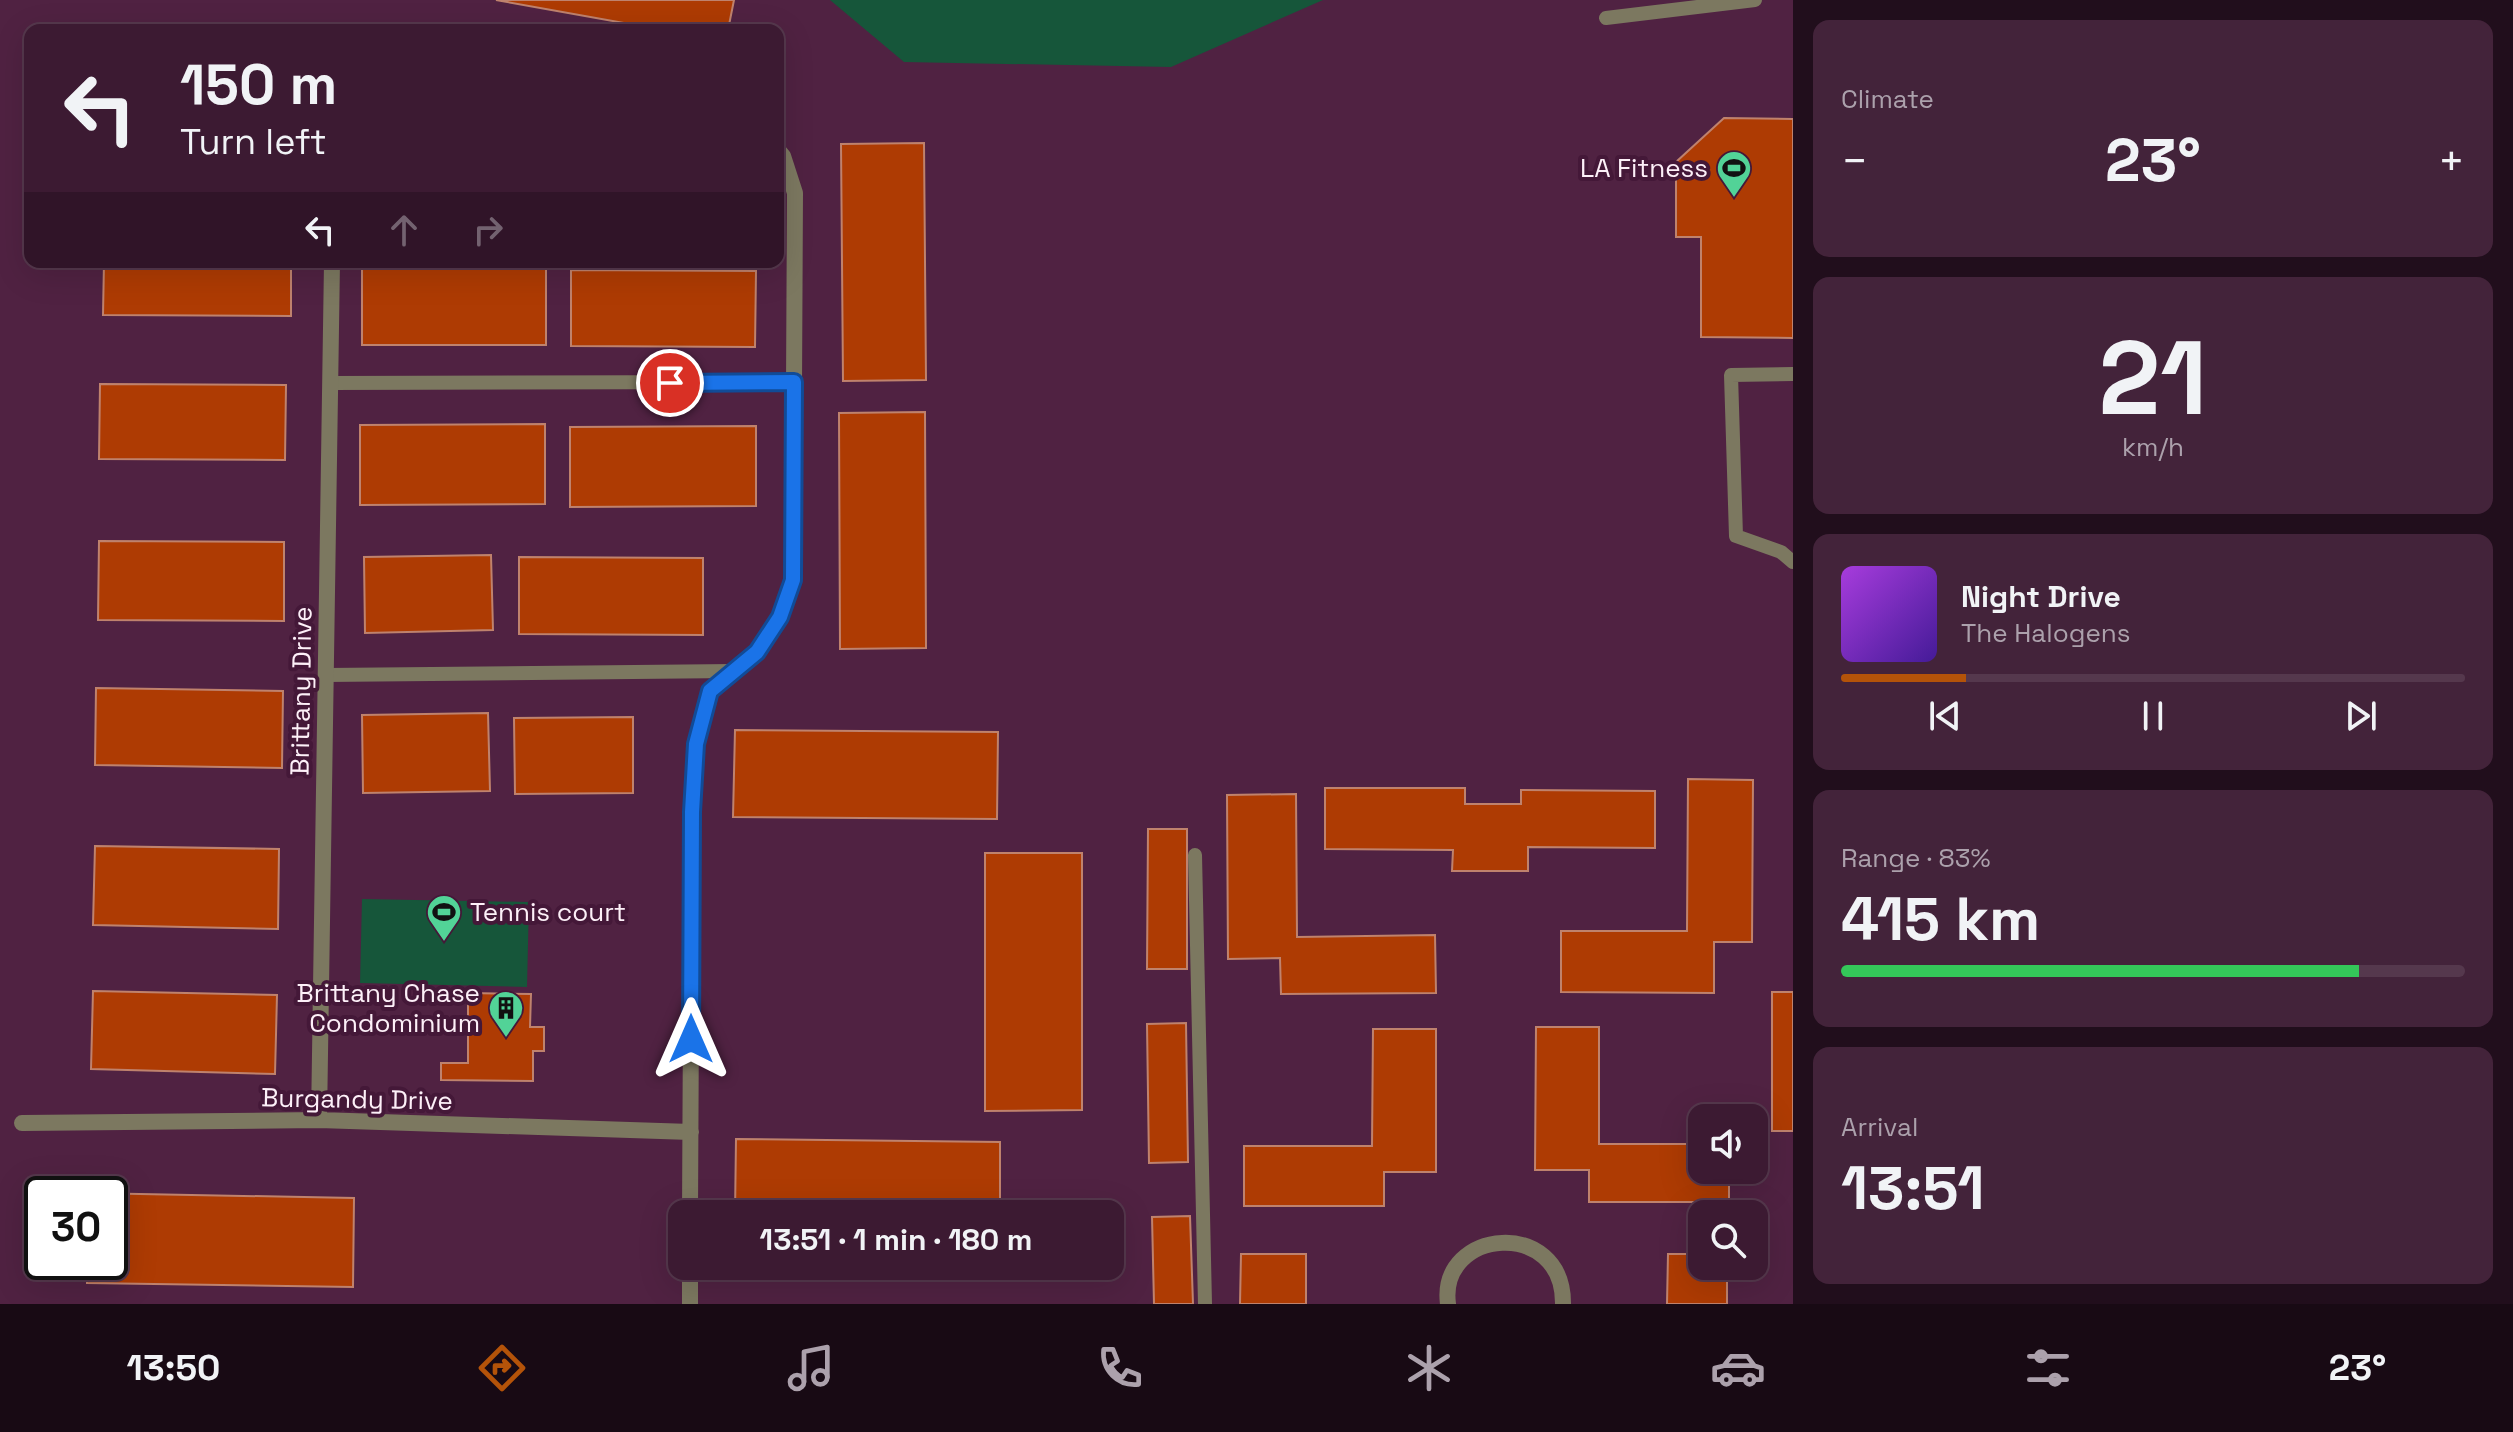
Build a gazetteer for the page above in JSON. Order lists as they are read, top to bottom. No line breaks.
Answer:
{"streets":{"street":["Brittany Drive","Burgandy Drive"]},"crossings":[["Brittany Drive","Burgandy Drive"]],"places":{"sports":["LA Fitness","Tennis court"],"building":["Brittany Chase Condominium"]},"page":{"tile":["Climate",["21","km/h"],["Range · 83%","415 km"],["Arrival","13:51"]],"turn":["150 m","Turn left"],"heat":["−","23°","+"],"song":["Night Drive","The Halogens"],"limit":"30","trip":"13:51 · 1 min · 180 m","tabs":["13:50","23°"]}}
